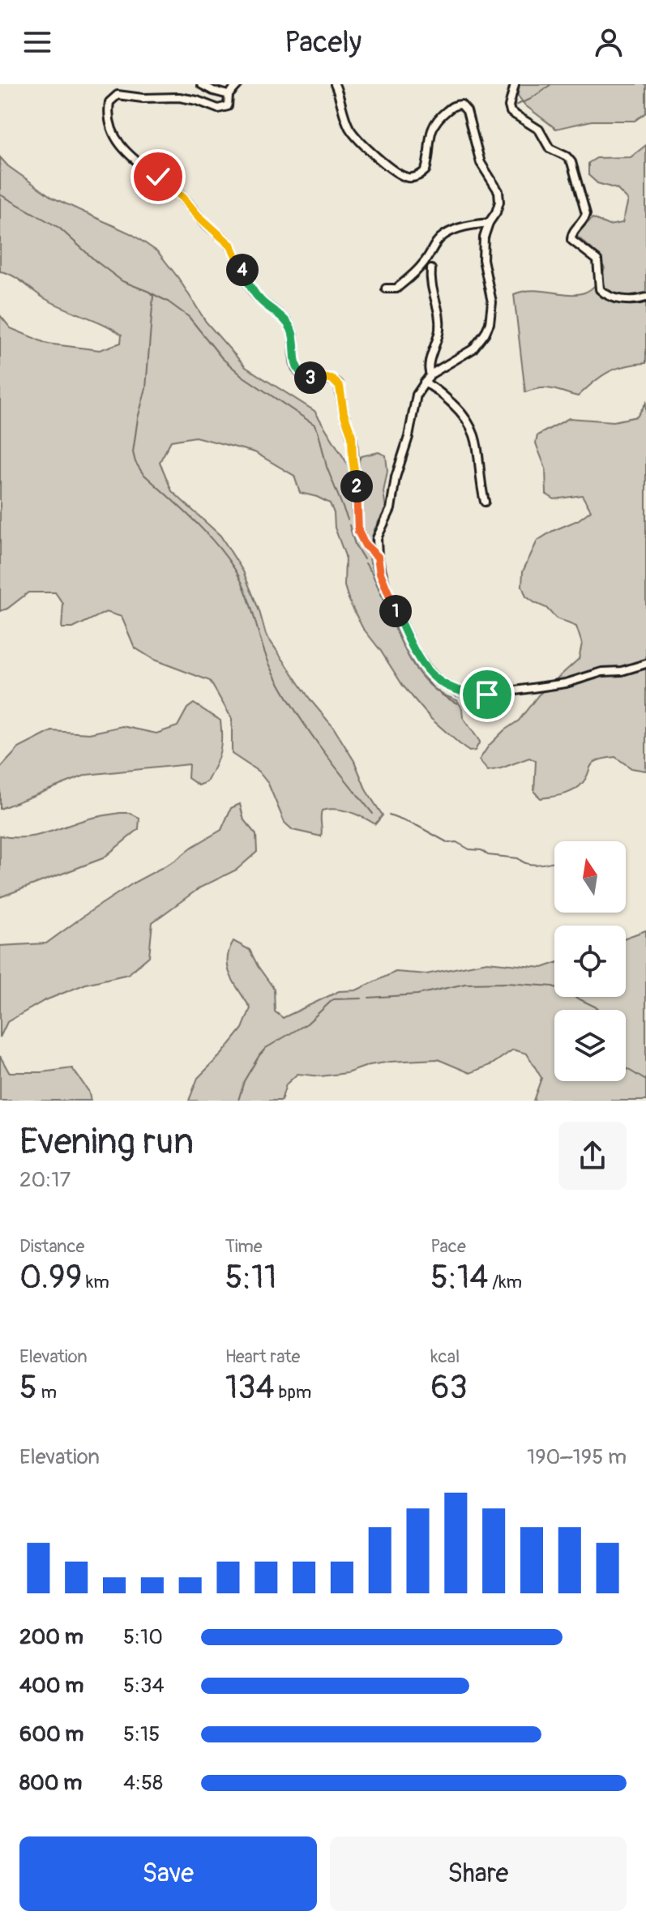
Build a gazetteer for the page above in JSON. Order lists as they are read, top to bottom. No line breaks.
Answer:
{"north":"top","page":{"header":"Pacely","pins":["4","3","2","1"],"heading":["Evening run","20:17"],"stats":[["Distance","0.99 km"],["Time","5:11"],["Pace","5:14 /km"],["Elevation","5 m"],["Heart rate","134 bpm"],["kcal","63"]],"chart":["Elevation","190–195 m"],"list":[{"name":"200 m","note":"5:10"},{"name":"400 m","note":"5:34"},{"name":"600 m","note":"5:15"},{"name":"800 m","note":"4:58"}],"buttons":["Save","Share"]}}
